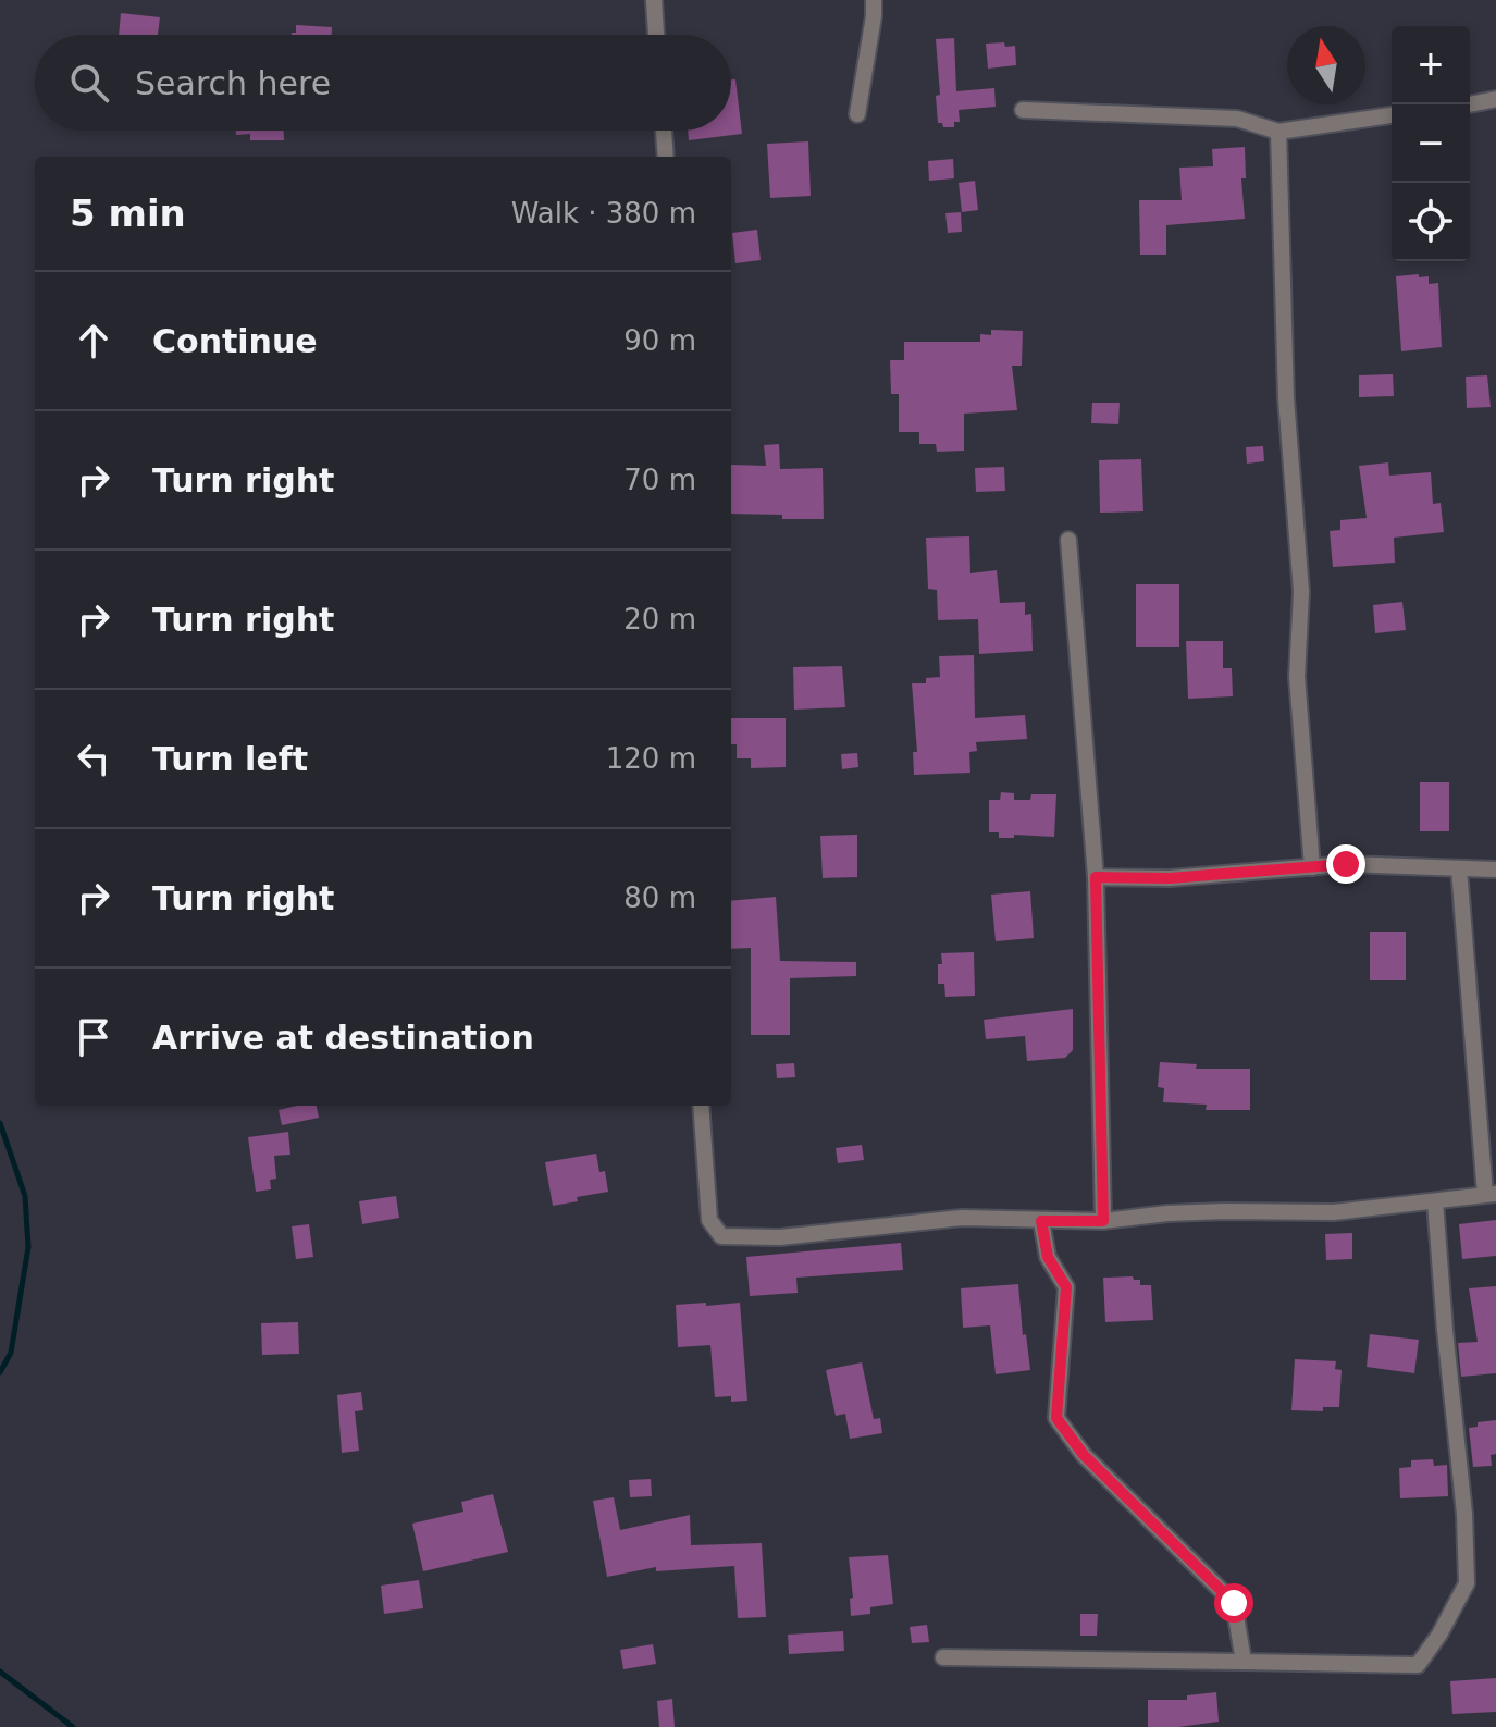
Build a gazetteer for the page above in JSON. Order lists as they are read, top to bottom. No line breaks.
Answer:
{"north":"top","page":{"map_buttons":["+","−"],"search":"Search here","heading":["5 min","Walk · 380 m"],"list":[["Continue","90 m"],["Turn right","70 m"],["Turn right","20 m"],["Turn left","120 m"],["Turn right","80 m"],"Arrive at destination"]}}
